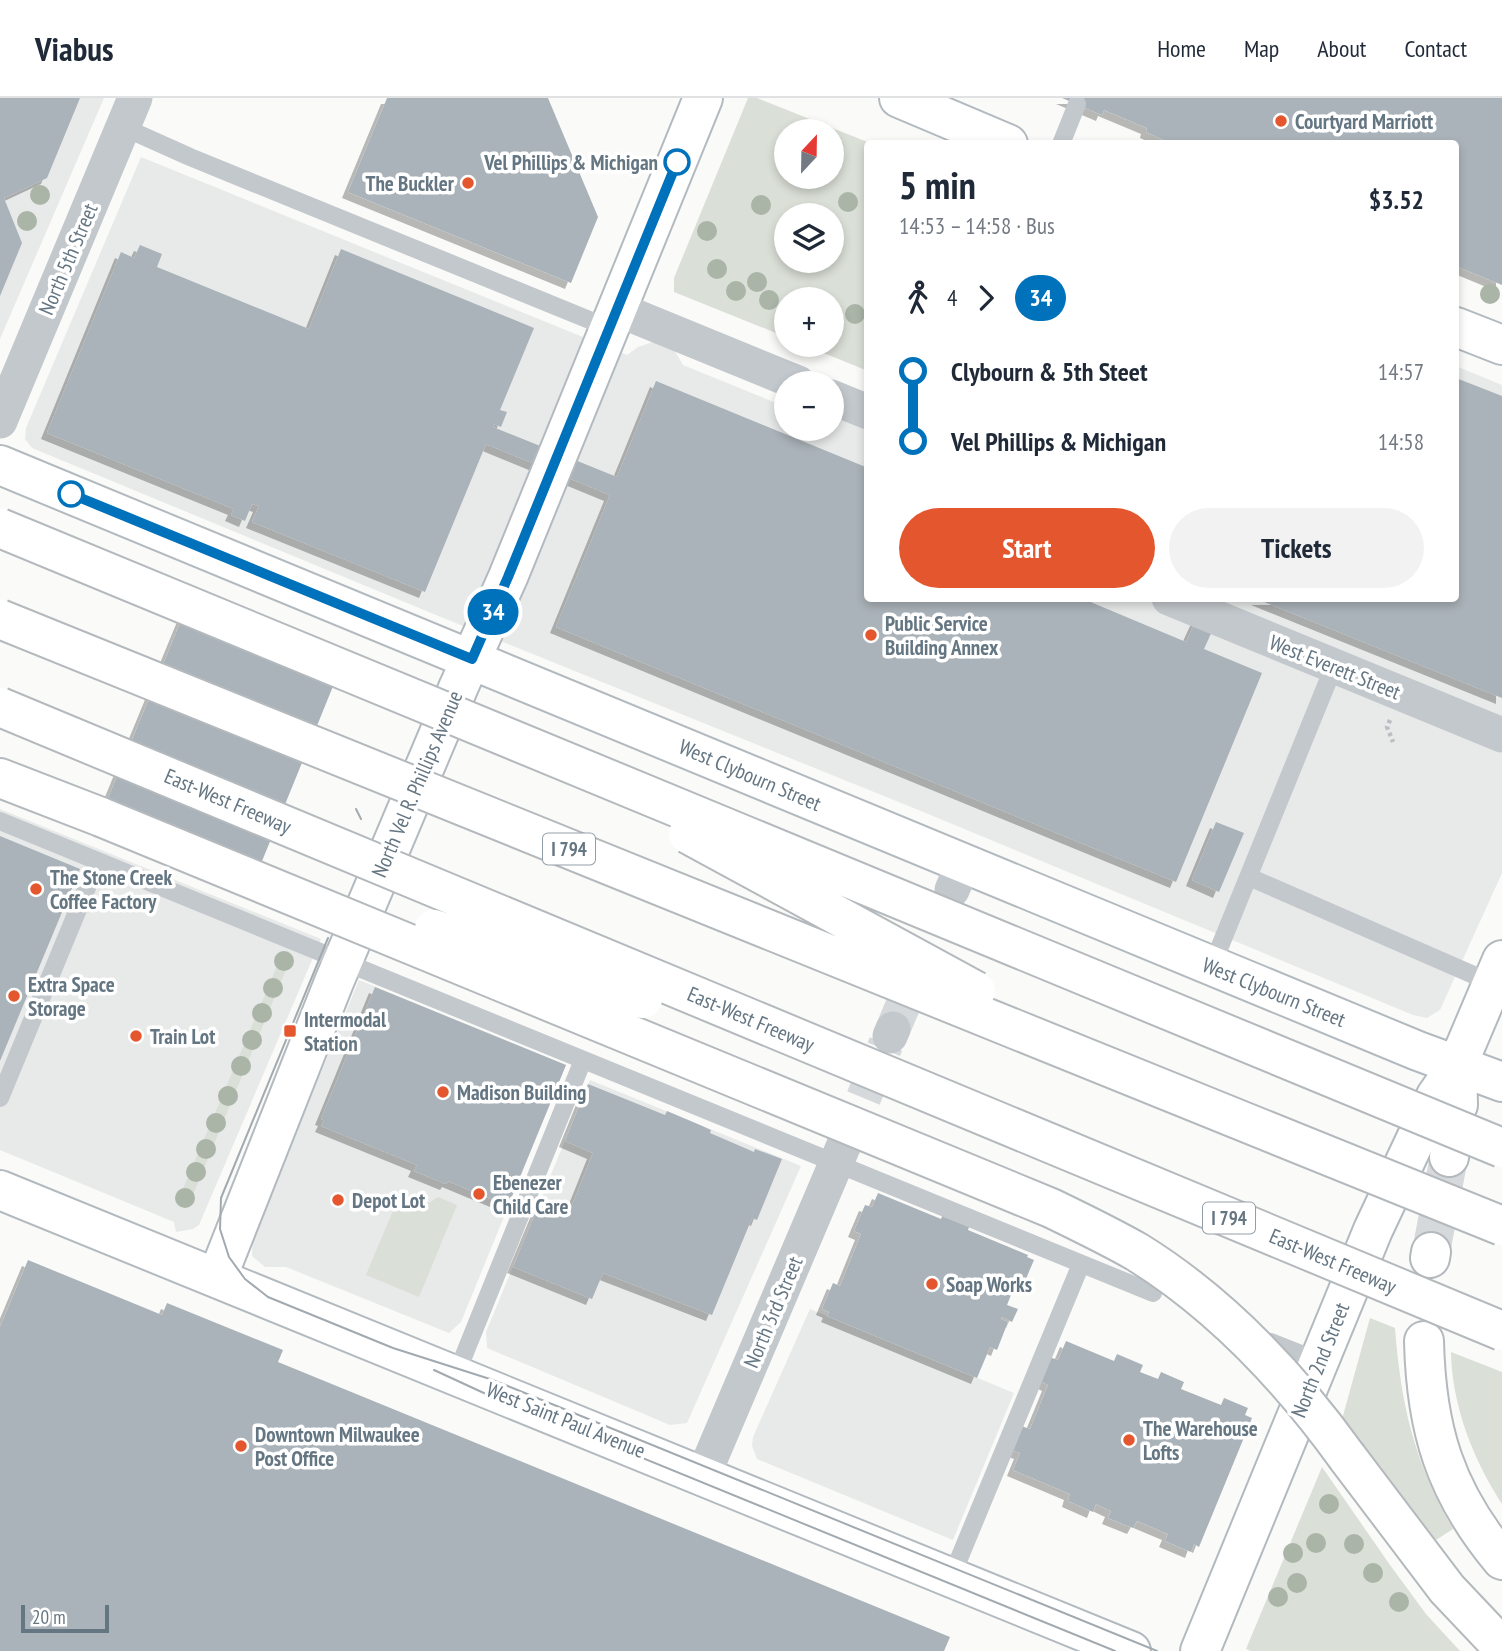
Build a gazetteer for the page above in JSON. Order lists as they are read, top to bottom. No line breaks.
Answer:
{"streets":{"main road":["West Clybourn Street","North Vel R. Phillips Avenue","East-West Freeway","I 794","North 2nd Street","West Saint Paul Avenue"],"street":["North 5th Street","West Everett Street","North 3rd Street"]},"crossings":[["West Clybourn Street","North Vel R. Phillips Avenue"],["West Clybourn Street","North 2nd Street"],["North Vel R. Phillips Avenue","West Saint Paul Avenue"],["North 3rd Street","West Saint Paul Avenue"]],"places":{"other":["Courtyard Marriott","Vel Phillips & Michigan","The Buckler","Public Service Building Annex","The Stone Creek Coffee Factory","Extra Space Storage","Train Lot","Madison Building","Ebenezer Child Care","Depot Lot","Soap Works","The Warehouse Lofts","Downtown Milwaukee Post Office"],"transit":["Intermodal Station"]},"lines":["bus line 34"],"scale_bar":"20 m","north":"top","page":{"header":"Viabus","nav":["Home","Map","About","Contact"],"on_map":"34","map_buttons":["+","−"],"heading":["5 min","14:53 – 14:58 · Bus","$3.52"],"legs":["4","34"],"list":[{"name":"Clybourn & 5th Steet","value":"14:57"},{"name":"Vel Phillips & Michigan","value":"14:58"}],"buttons":["Start","Tickets"],"scale":"20 m"}}
